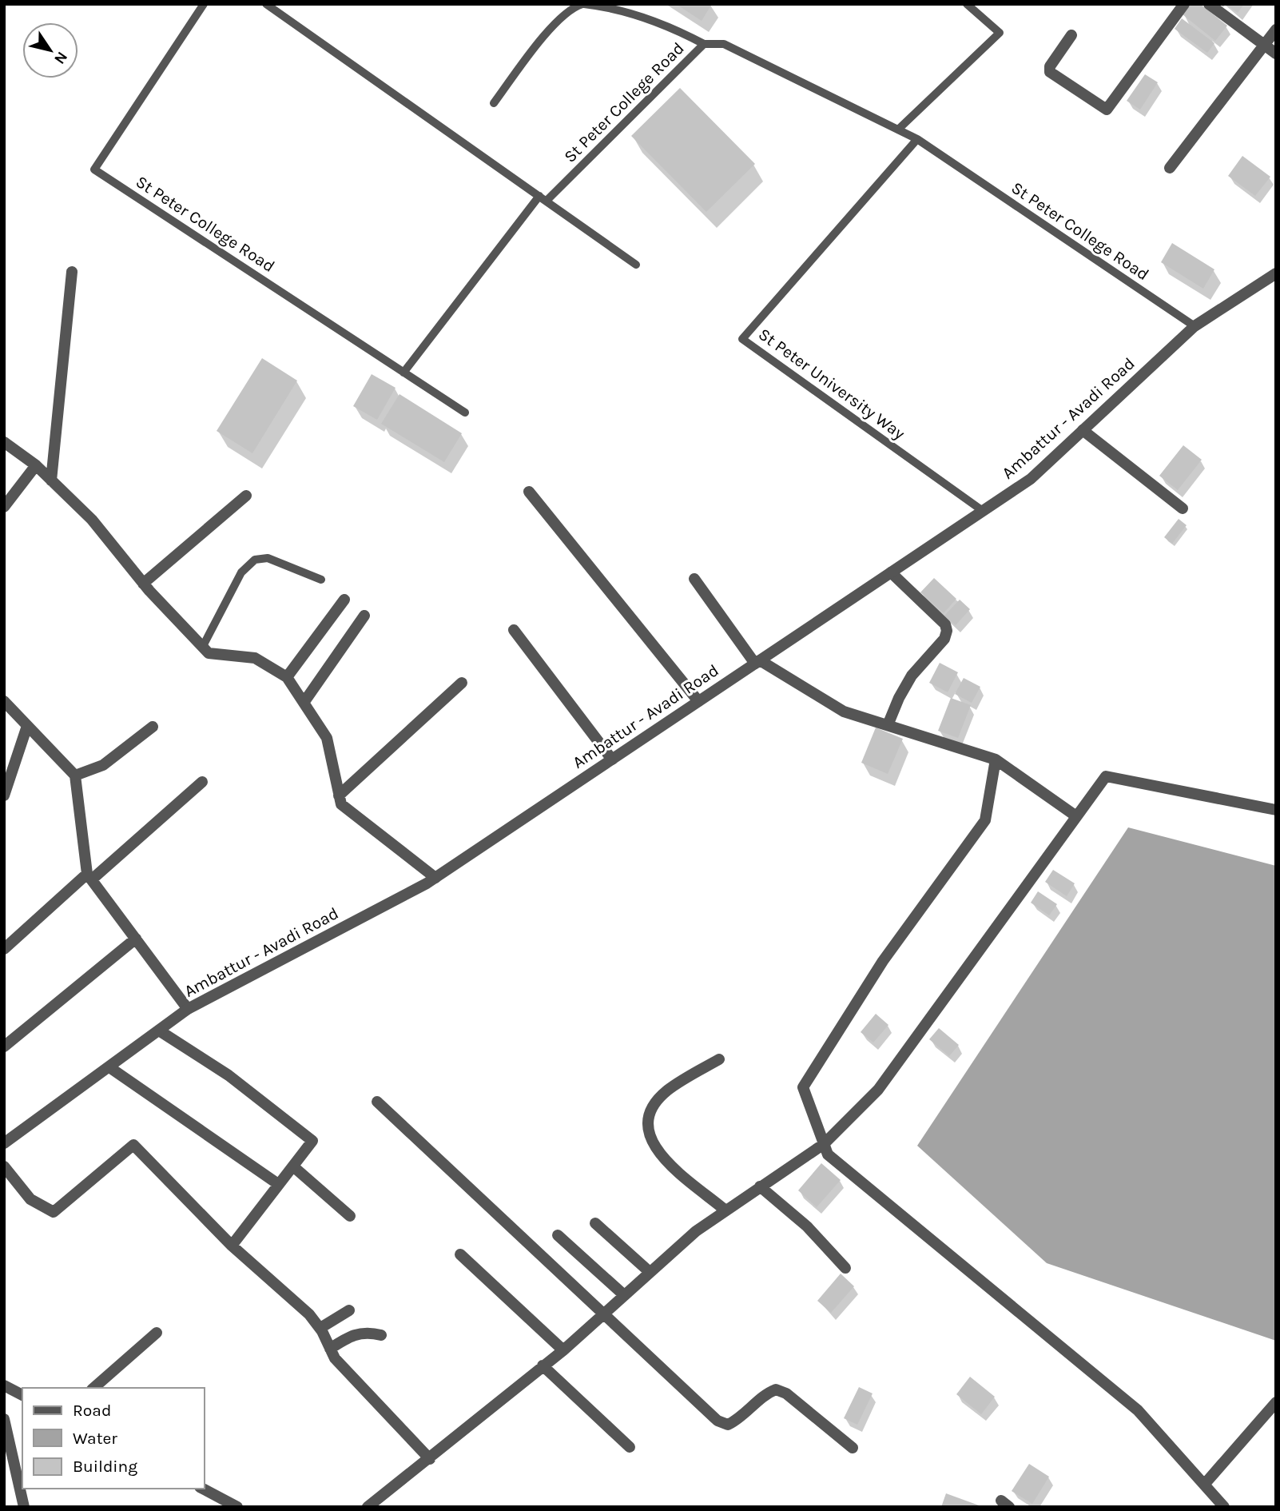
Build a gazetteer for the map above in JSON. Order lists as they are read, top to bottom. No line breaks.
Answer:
{"streets":{"street":["Ambattur - Avadi Road"],"lane":["St Peter College Road","St Peter University Way"]},"crossings":[["St Peter College Road","St Peter University Way"],["St Peter College Road","Ambattur - Avadi Road"],["St Peter University Way","Ambattur - Avadi Road"]],"legend":["Road","Water","Building"],"north":"bottom right"}
